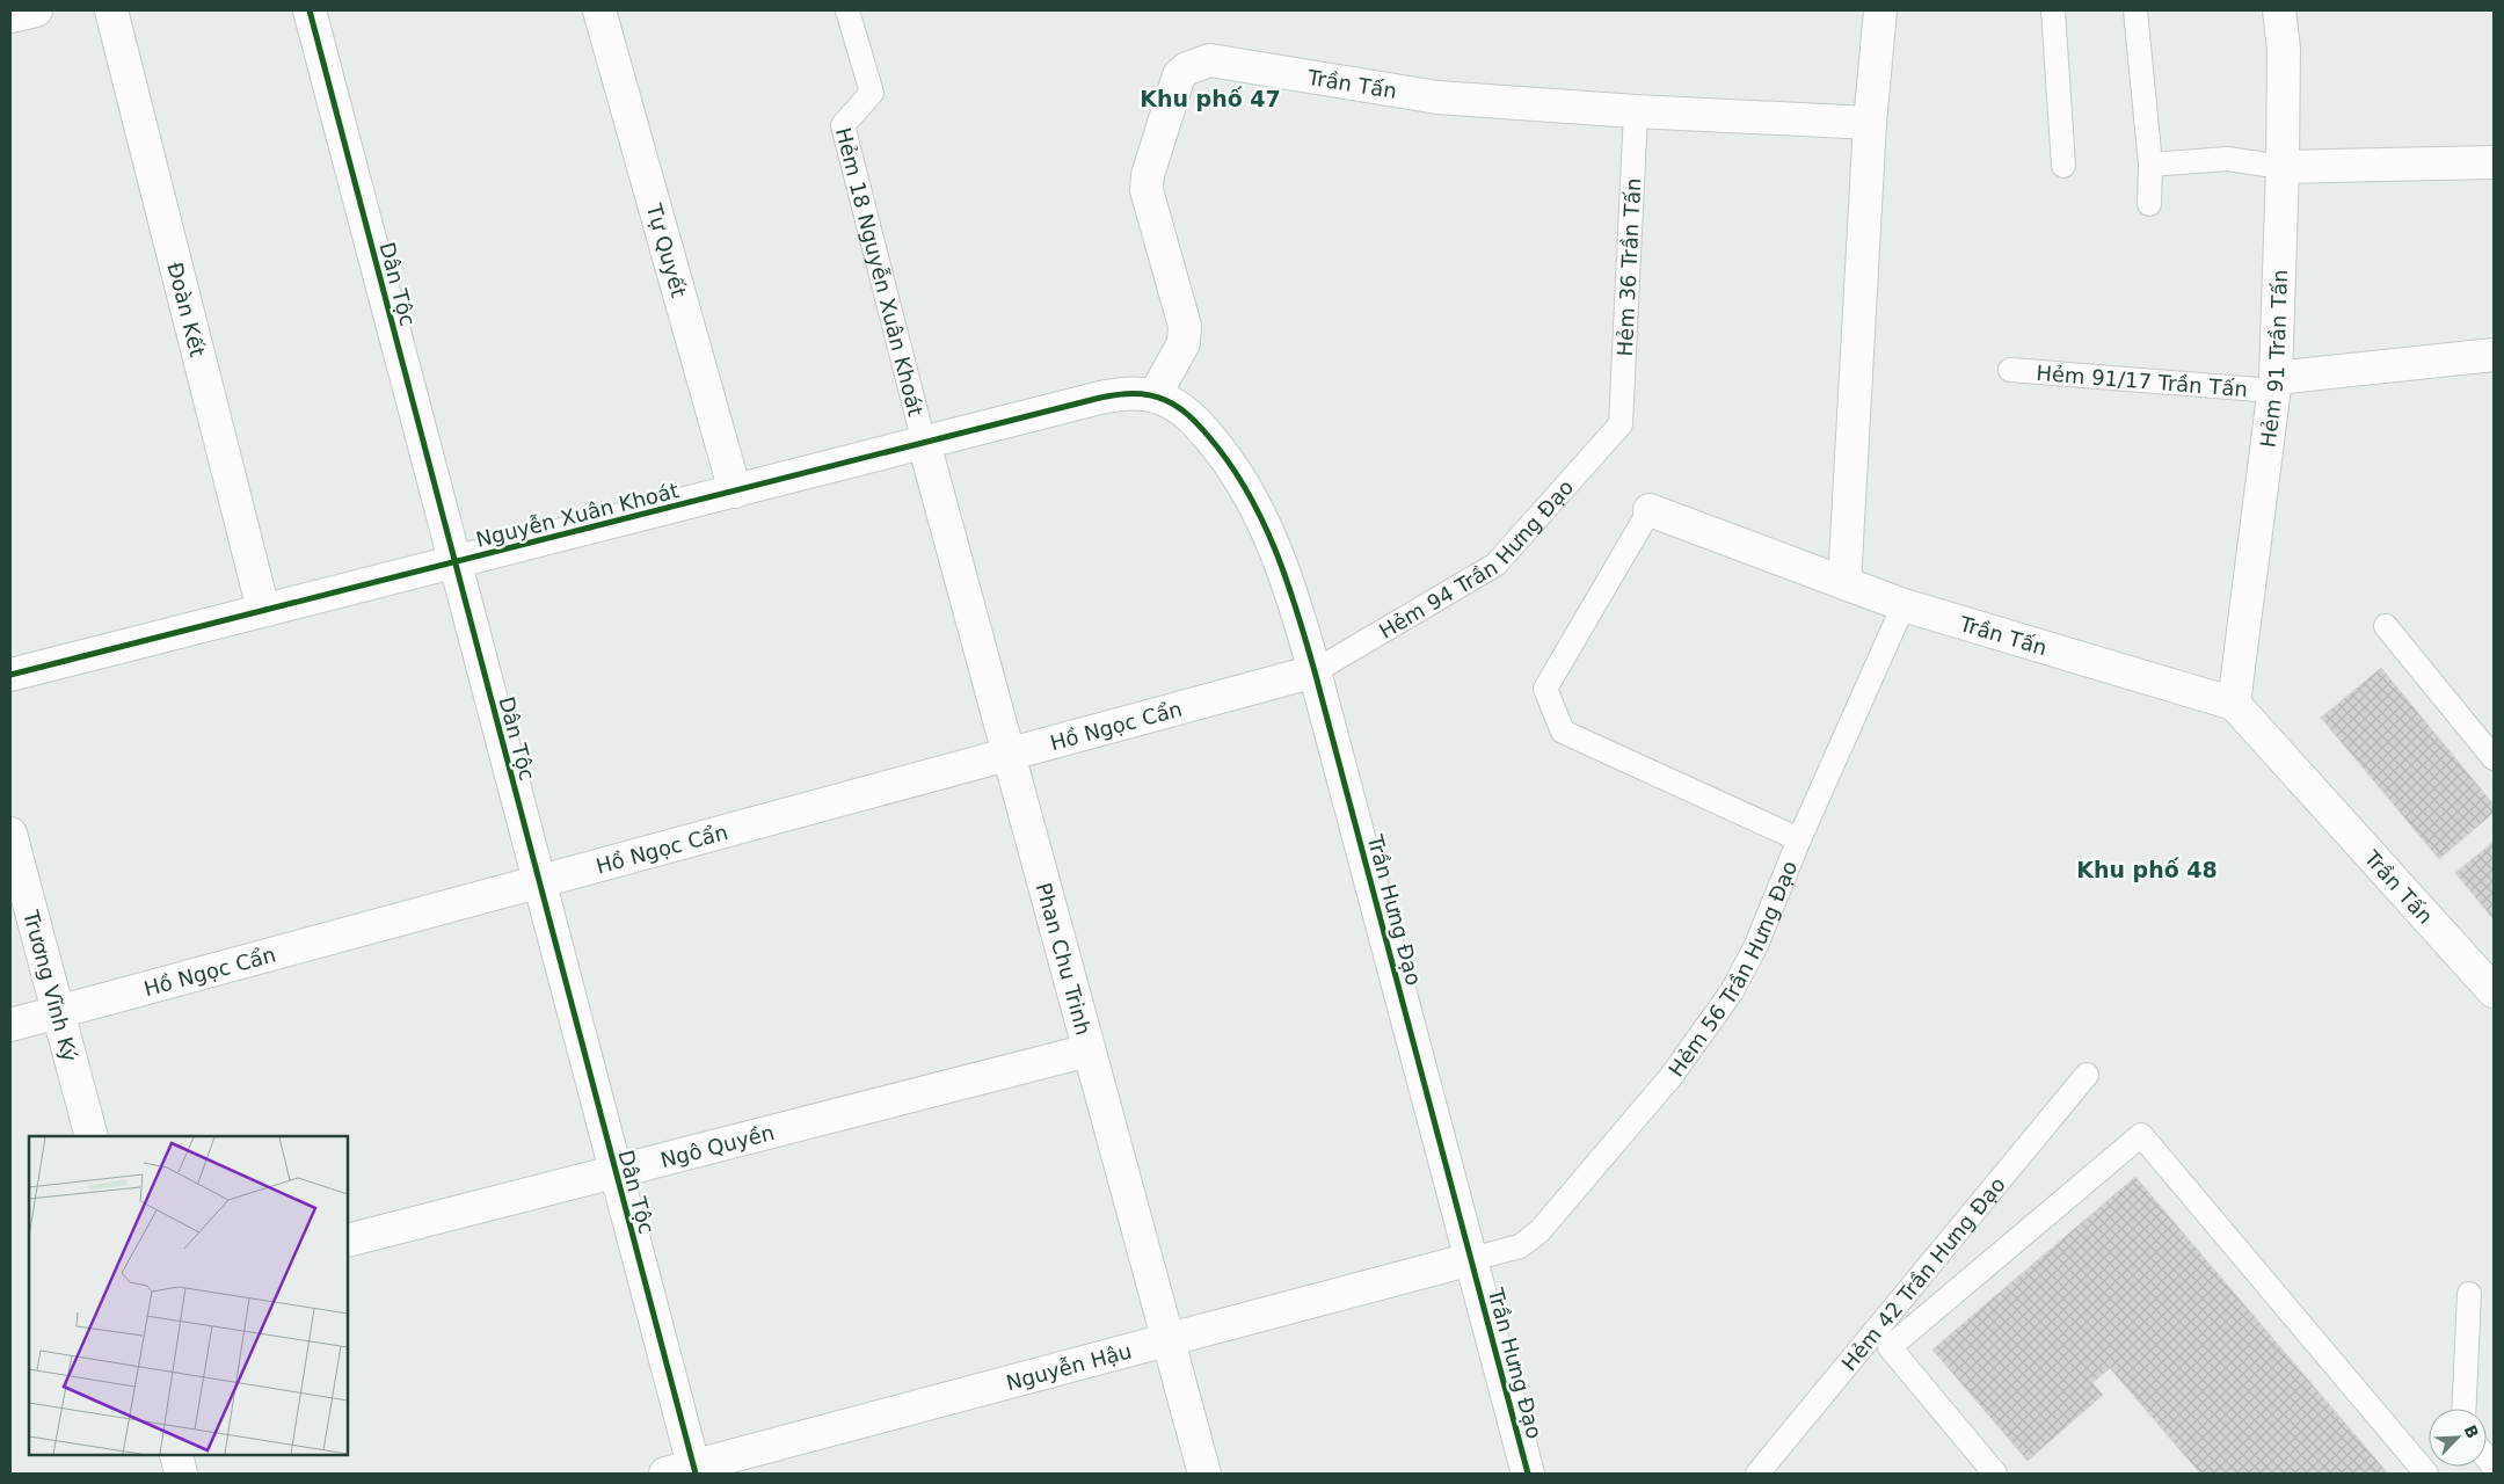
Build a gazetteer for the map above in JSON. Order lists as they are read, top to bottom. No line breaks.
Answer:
{"streets":{"street":["Trần Tấn","Tự Quyết","Dân Tộc","Đoàn Kết","Hẻm 91 Trần Tấn","Nguyễn Xuân Khoát","Hồ Ngọc Cẩn","Trần Hưng Đạo","Phan Chu Trinh","Trương Vĩnh Ký","Ngô Quyền","Nguyễn Hậu"],"lane":["Hẻm 36 Trần Tấn","Hẻm 18 Nguyễn Xuân Khoát","Hẻm 91/17 Trần Tấn","Hẻm 94 Trần Hưng Đạo","Hẻm 56 Trần Hưng Đạo","Hẻm 42 Trần Hưng Đạo"]},"crossings":[["Trần Tấn","Hẻm 36 Trần Tấn"],["Trần Tấn","Hẻm 91 Trần Tấn"],["Trần Tấn","Nguyễn Xuân Khoát"],["Trần Tấn","Trần Hưng Đạo"],["Trần Tấn","Hẻm 56 Trần Hưng Đạo"],["Tự Quyết","Nguyễn Xuân Khoát"],["Hẻm 36 Trần Tấn","Hẻm 94 Trần Hưng Đạo"],["Hẻm 18 Nguyễn Xuân Khoát","Nguyễn Xuân Khoát"],["Hẻm 18 Nguyễn Xuân Khoát","Phan Chu Trinh"],["Dân Tộc","Nguyễn Xuân Khoát"],["Dân Tộc","Hồ Ngọc Cẩn"],["Dân Tộc","Ngô Quyền"],["Dân Tộc","Nguyễn Hậu"],["Đoàn Kết","Nguyễn Xuân Khoát"],["Hẻm 91 Trần Tấn","Hẻm 91/17 Trần Tấn"],["Nguyễn Xuân Khoát","Trần Hưng Đạo"],["Nguyễn Xuân Khoát","Phan Chu Trinh"],["Hẻm 94 Trần Hưng Đạo","Hồ Ngọc Cẩn"],["Hẻm 94 Trần Hưng Đạo","Trần Hưng Đạo"],["Hồ Ngọc Cẩn","Trần Hưng Đạo"],["Hồ Ngọc Cẩn","Phan Chu Trinh"],["Hồ Ngọc Cẩn","Trương Vĩnh Ký"],["Trần Hưng Đạo","Hẻm 56 Trần Hưng Đạo"],["Trần Hưng Đạo","Nguyễn Hậu"],["Phan Chu Trinh","Ngô Quyền"],["Phan Chu Trinh","Nguyễn Hậu"],["Hẻm 56 Trần Hưng Đạo","Nguyễn Hậu"]],"districts":["Khu phố 47","Khu phố 48"],"north":"top right"}
